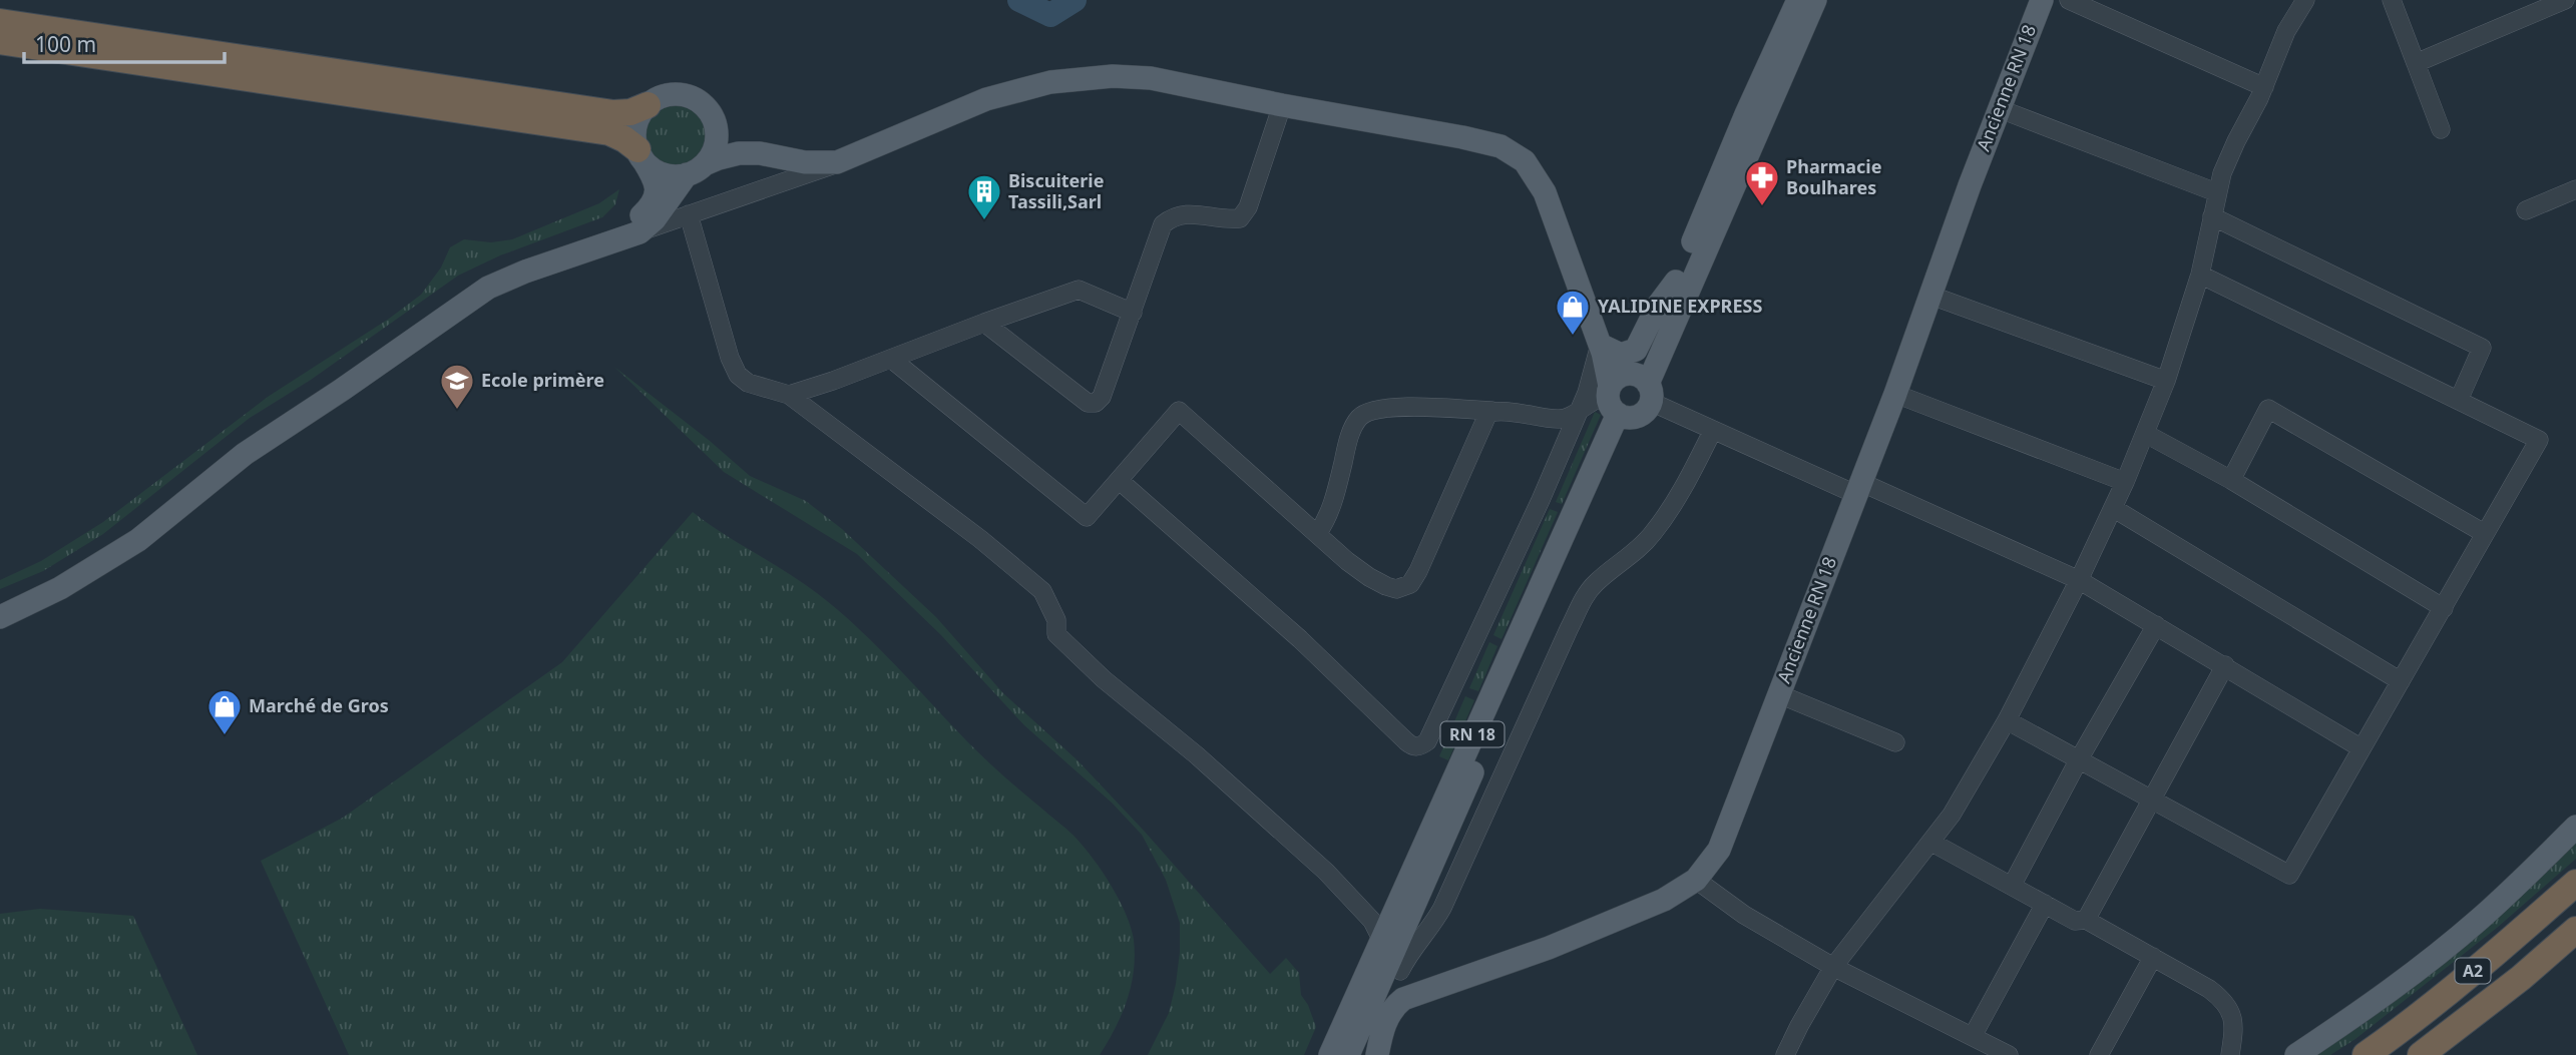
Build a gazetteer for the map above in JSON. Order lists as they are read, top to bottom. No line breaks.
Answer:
{"streets":{"highway":["A2"],"main road":["Ancienne RN 18","RN 18"]},"places":{"pharmacy":["Pharmacie Boulhares"],"building":["Biscuiterie Tassili,Sarl"],"shop":["YALIDINE EXPRESS","Marché de Gros"],"school or university":["Ecole primère"]},"scale_bar":"100 m"}
